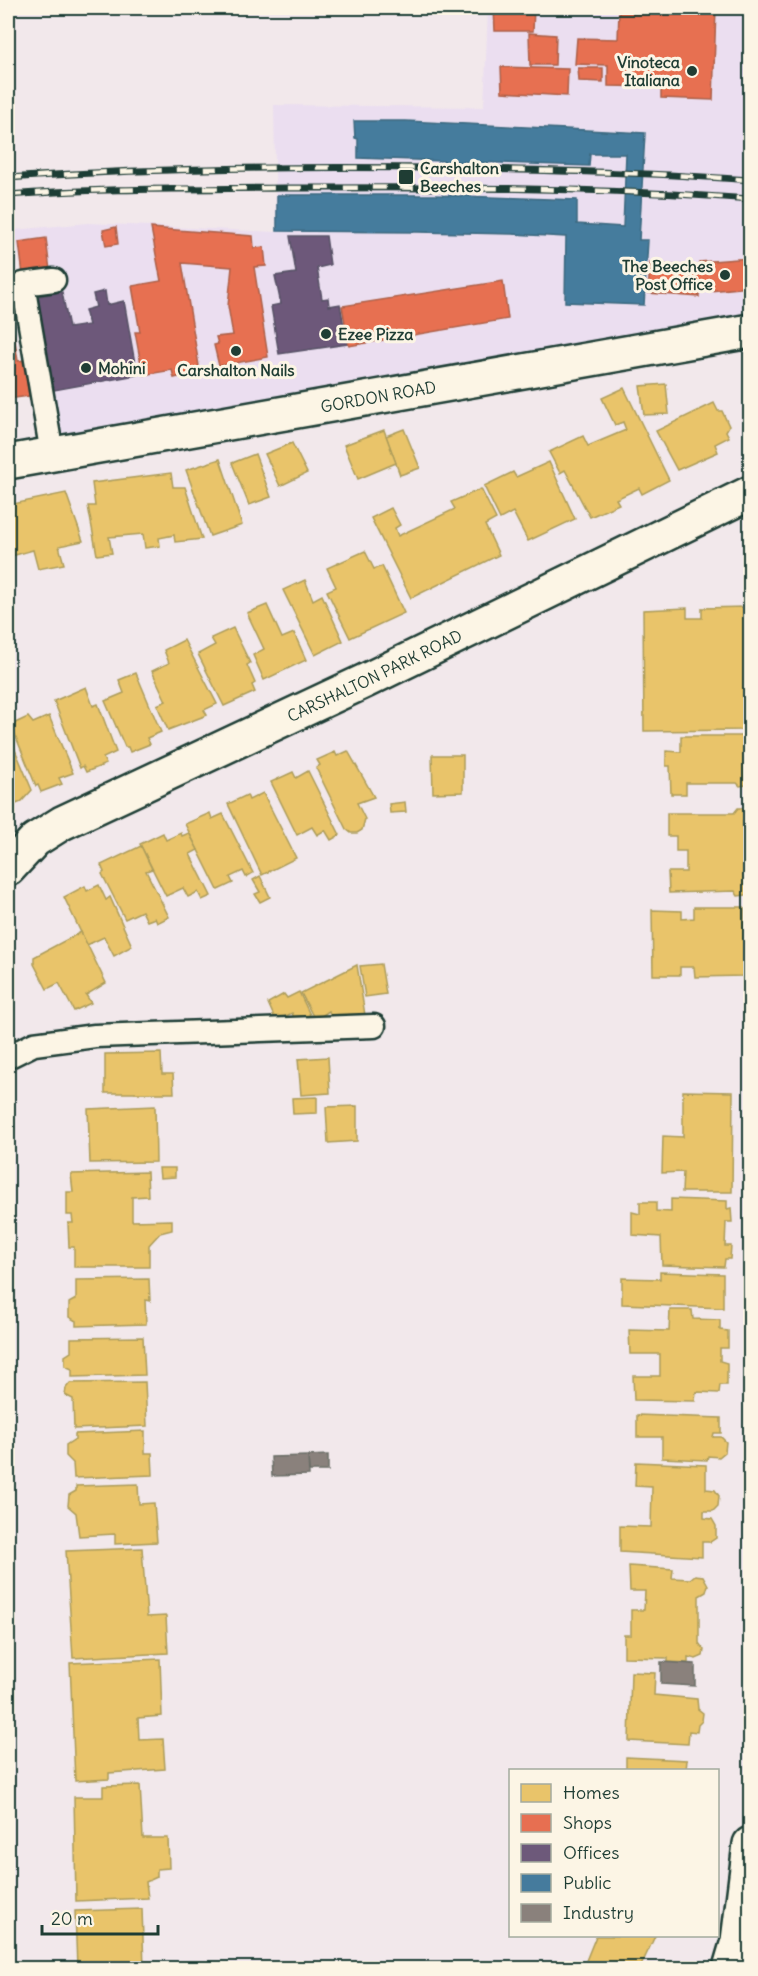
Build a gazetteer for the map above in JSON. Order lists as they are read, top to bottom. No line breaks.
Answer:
{"streets":{"street":["GORDON ROAD","CARSHALTON PARK ROAD"]},"places":{"other":["Vinoteca Italiana","The Beeches Post Office","Ezee Pizza","Carshalton Nails","Mohini"],"transit":["Carshalton Beeches"]},"legend":["Homes","Shops","Offices","Public","Industry"],"scale_bar":"20 m"}
